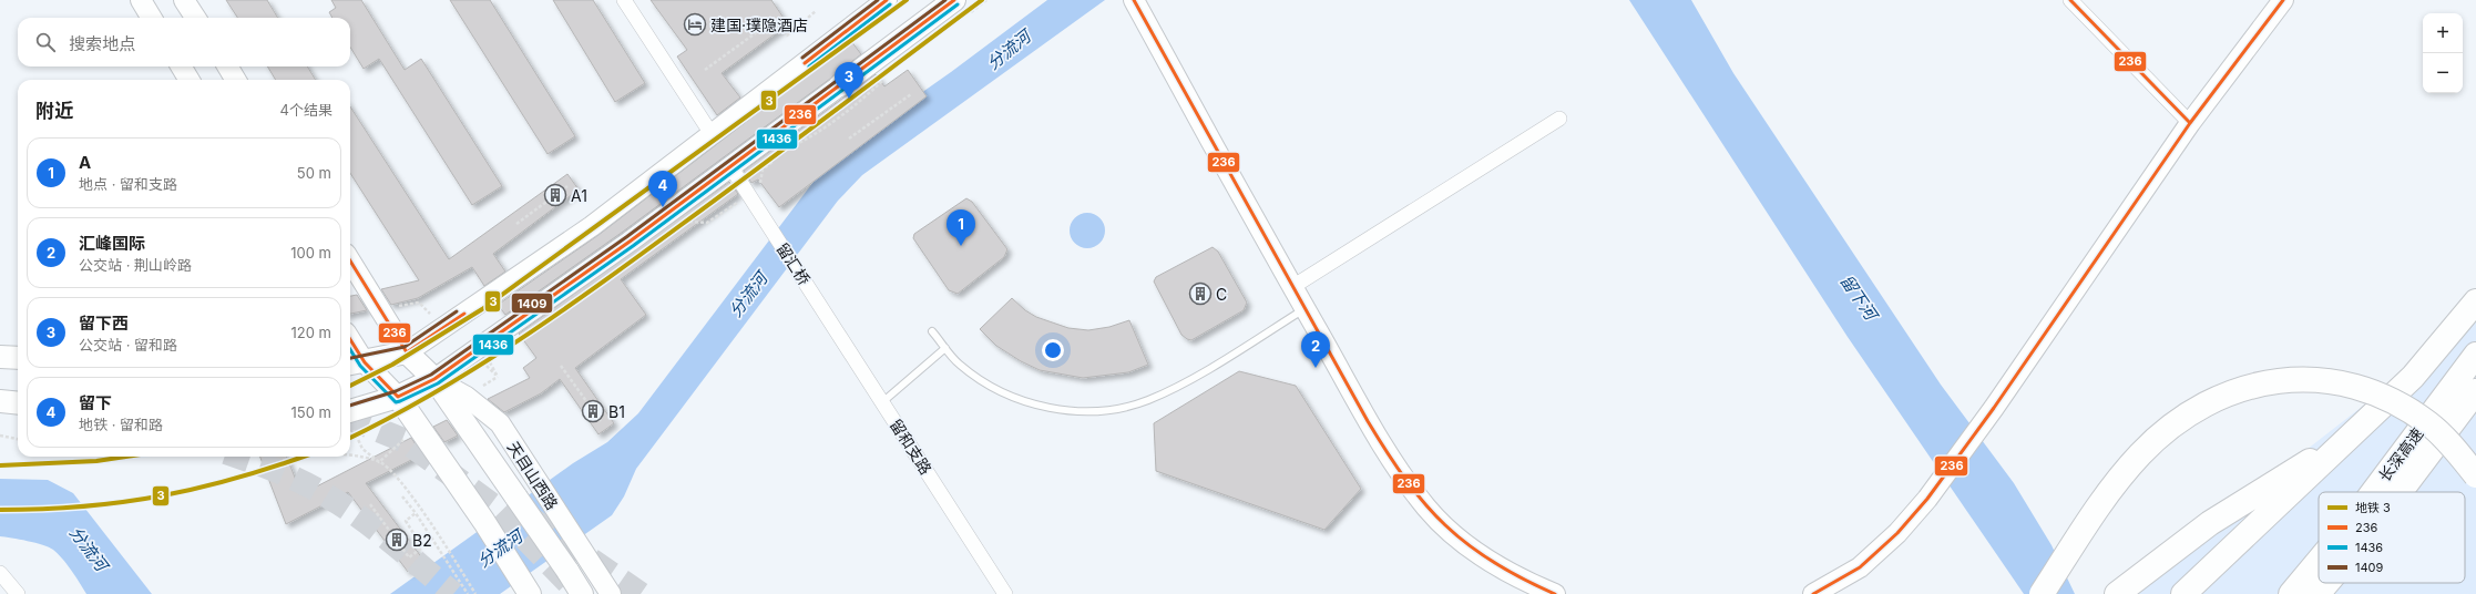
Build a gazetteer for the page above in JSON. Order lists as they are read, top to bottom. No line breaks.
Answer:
{"streets":{"highway":["长深高速"],"main road":["天目山西路"],"street":["留汇桥","留和支路"]},"crossings":[["留汇桥","留和支路"]],"water":["分流河","留下河"],"places":{"hotel":["建国·璞隐酒店"],"building":["A1","C","B1","B2"]},"lines":["metro line 3","transit line 236","transit line 1409","transit line 1436"],"legend":["地铁 3","236","1436","1409"],"page":{"map_buttons":["+","−"],"search":"搜索地点","pins":["3","4","1","2"],"heading":["附近","4个结果"],"list":[{"mark":"1","name":"A","note":"地点 · 留和支路","value":"50 m"},{"mark":"2","name":"汇峰国际","note":"公交站 · 荆山岭路","value":"100 m"},{"mark":"3","name":"留下西","note":"公交站 · 留和路","value":"120 m"},{"mark":"4","name":"留下","note":"地铁 · 留和路","value":"150 m"}]}}
